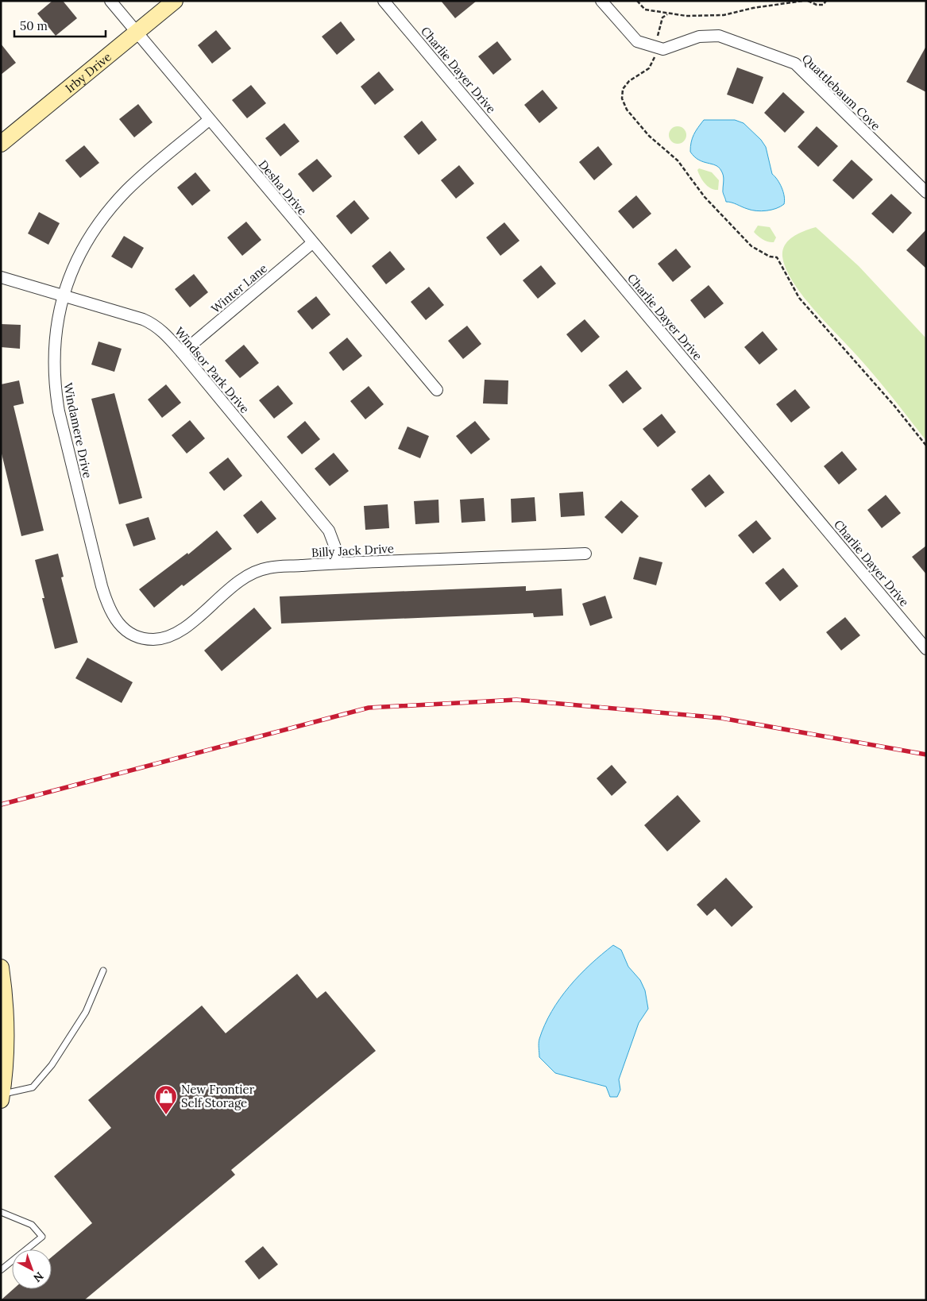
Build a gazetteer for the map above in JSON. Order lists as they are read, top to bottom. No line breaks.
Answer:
{"streets":{"street":["Charlie Dayer Drive","Irby Drive","Quattlebaum Cove","Desha Drive","Winter Lane","Windsor Park Drive","Windamere Drive","Billy Jack Drive"]},"crossings":[["Irby Drive","Desha Drive"],["Desha Drive","Winter Lane"],["Desha Drive","Windamere Drive"],["Winter Lane","Windsor Park Drive"],["Windsor Park Drive","Windamere Drive"],["Windsor Park Drive","Billy Jack Drive"],["Windamere Drive","Billy Jack Drive"]],"places":{"shop":["New Frontier Self Storage"]},"scale_bar":"50 m","north":"bottom right"}
